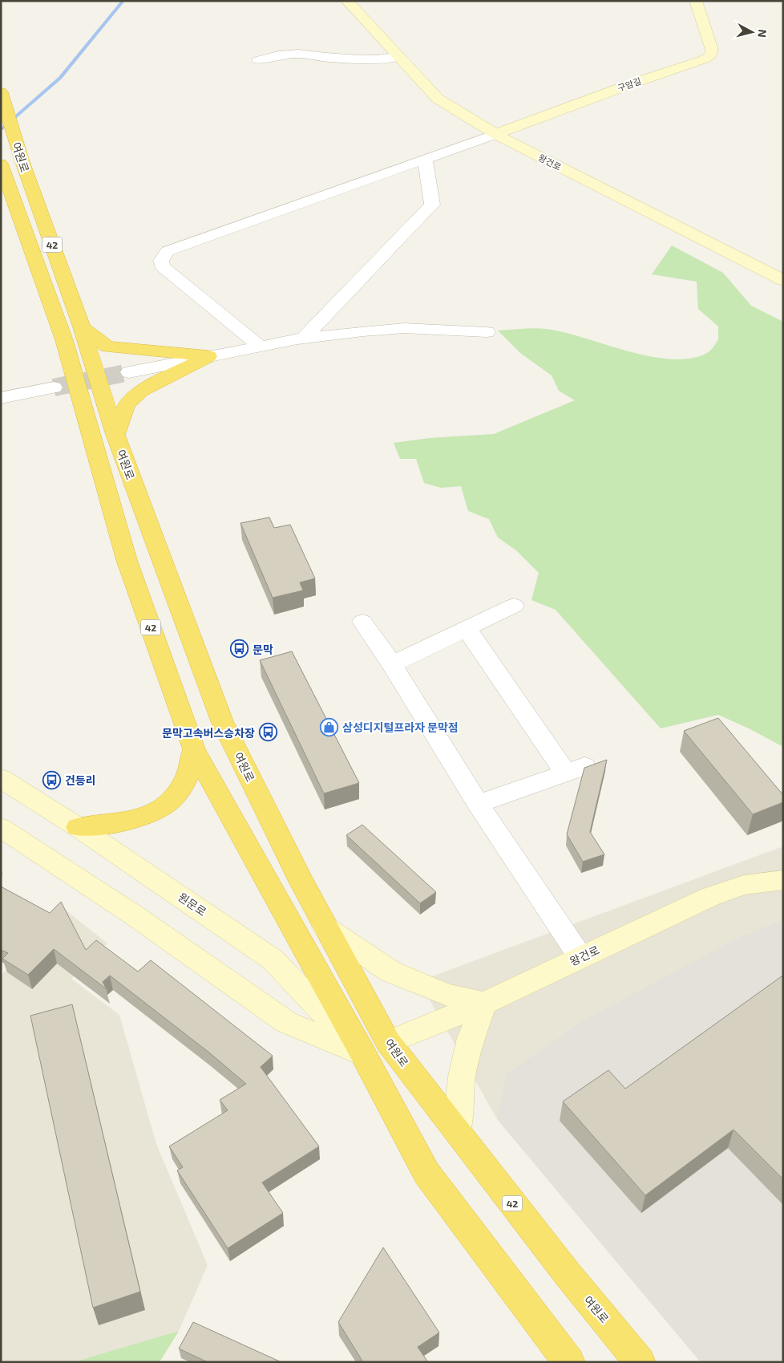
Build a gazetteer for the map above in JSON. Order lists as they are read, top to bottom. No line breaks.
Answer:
{"streets":{"highway":["여원로","42"],"street":["구암길","왕건로","원문로"]},"crossings":[["구암길","왕건로"],["여원로","왕건로"],["여원로","원문로"],["왕건로","원문로"]],"places":{"bus stop":["문막","문막고속버스승차장","건등리"],"shop":["삼성디지털프라자 문막점"]},"north":"right"}
